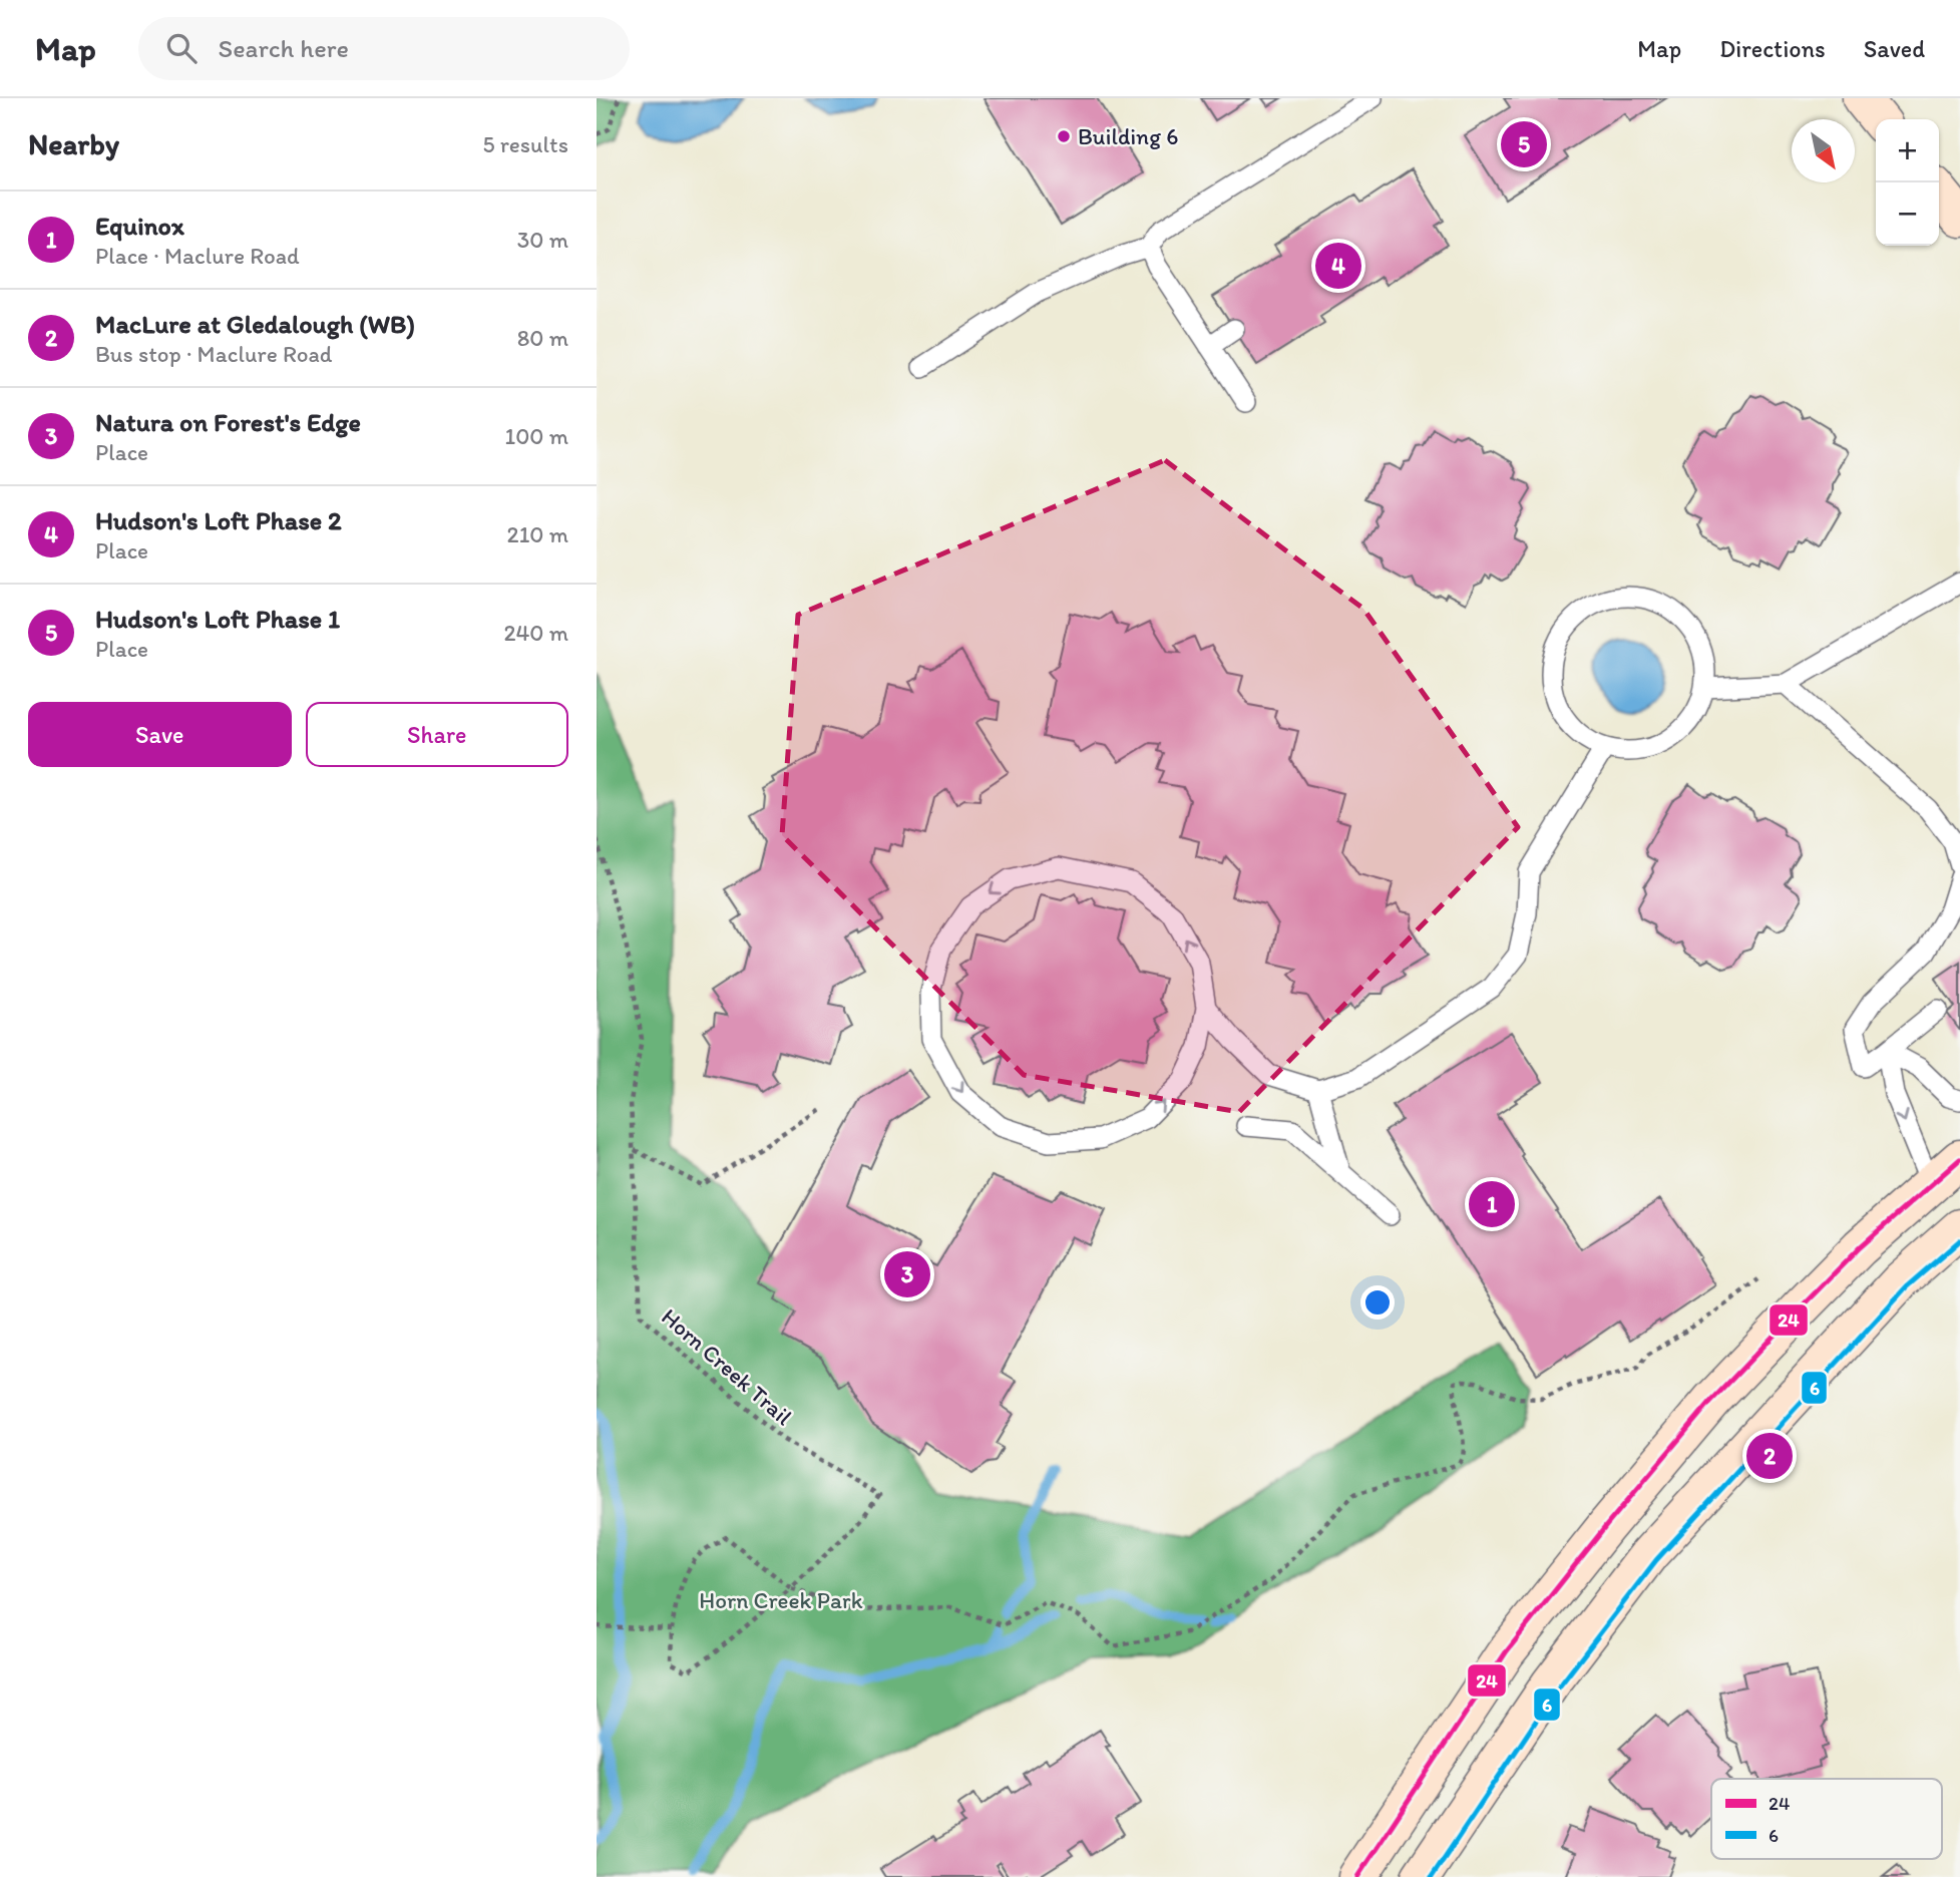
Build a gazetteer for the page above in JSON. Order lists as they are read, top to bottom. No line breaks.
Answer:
{"streets":{"path":["Horn Creek Trail"]},"parks":["Horn Creek Park"],"places":["Building 6"],"lines":["transit line 24","transit line 6"],"legend":["24","6"],"north":"bottom right","page":{"header":"Map","search":"Search here","nav":["Map","Directions","Saved"],"heading":["Nearby","5 results"],"pins":["5","4","1","3","2"],"map_buttons":["+","−"],"list":[{"mark":"1","name":"Equinox","note":"Place · Maclure Road","value":"30 m"},{"mark":"2","name":"MacLure at Gledalough (WB)","note":"Bus stop · Maclure Road","value":"80 m"},{"mark":"3","name":"Natura on Forest's Edge","note":"Place","value":"100 m"},{"mark":"4","name":"Hudson's Loft Phase 2","note":"Place","value":"210 m"},{"mark":"5","name":"Hudson's Loft Phase 1","note":"Place","value":"240 m"}],"buttons":["Save","Share"]}}
